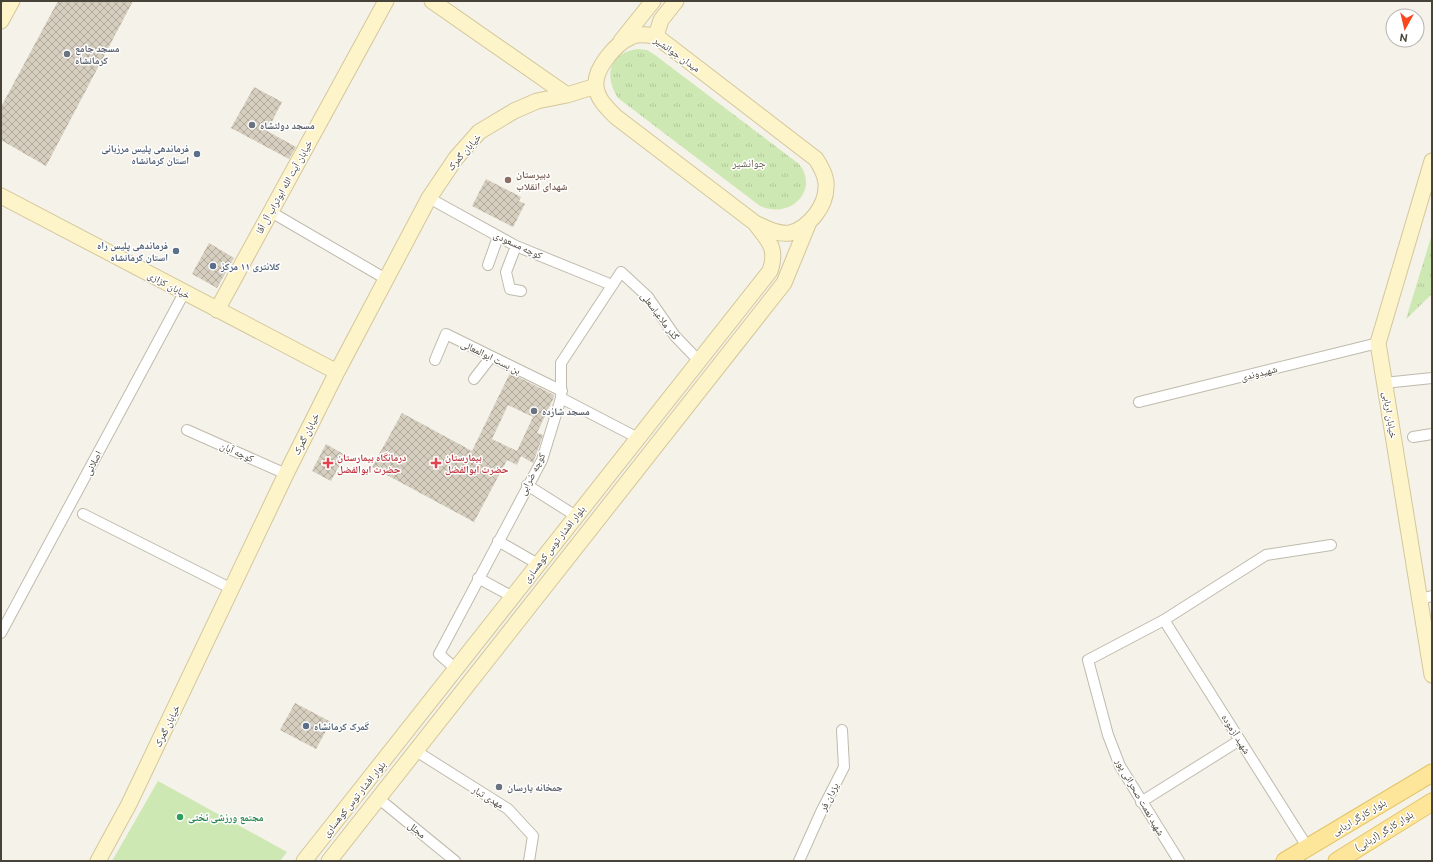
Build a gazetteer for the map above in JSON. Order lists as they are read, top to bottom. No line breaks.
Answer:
{"streets":{"main road":["میدان جوانشیر","خیابان گمرک","خیابان آیت الله ابوتراب آل آقا","خیابان کزازی","خیابان اربابی","بلوار افشار توس کوهساری","بلوار کارگر اربابی","بلوار کارگر (اربابی)"],"street":["کوچه مسعودی","گذر ملاعباسعلی","بن بست ابوالمعالی","شهیدوندی","کوچه آبان","اصلانی","کوچه ضرابی","شهید آزموده","مهدی تبار","یزدان فر","شهید نعمت صحرائی پور","مجلل"]},"crossings":[["میدان جوانشیر","خیابان گمرک"],["میدان جوانشیر","بلوار افشار توس کوهساری"],["خیابان گمرک","کوچه مسعودی"],["خیابان گمرک","خیابان کزازی"],["خیابان گمرک","کوچه آبان"],["خیابان آیت الله ابوتراب آل آقا","خیابان کزازی"],["کوچه مسعودی","کوچه ضرابی"],["خیابان کزازی","اصلانی"],["گذر ملاعباسعلی","کوچه ضرابی"],["گذر ملاعباسعلی","بلوار افشار توس کوهساری"],["بن بست ابوالمعالی","کوچه ضرابی"],["بن بست ابوالمعالی","بلوار افشار توس کوهساری"],["شهیدوندی","خیابان اربابی"],["کوچه ضرابی","بلوار افشار توس کوهساری"],["بلوار افشار توس کوهساری","مهدی تبار"],["بلوار افشار توس کوهساری","مجلل"],["شهید آزموده","شهید نعمت صحرائی پور"],["شهید آزموده","بلوار کارگر اربابی"]],"districts":["جوانشیر"],"places":{"other":["مسجد جامع کرمانشاه","مسجد دولتشاه","فرماندهی پلیس مرزبانی استان کرمانشاه","دبیرستان شهدای انقلاب","فرماندهی پلیس راه استان کرمانشاه","کلانتری ۱۱ مرکز","مسجد شازده","گمرک کرمانشاه","جمخانه یارسان","مجتمع ورزشی تختی"],"health":["درمانگاه بیمارستان حضرت ابوالفضل","بیمارستان حضرت ابوالفضل"]},"north":"bottom"}
